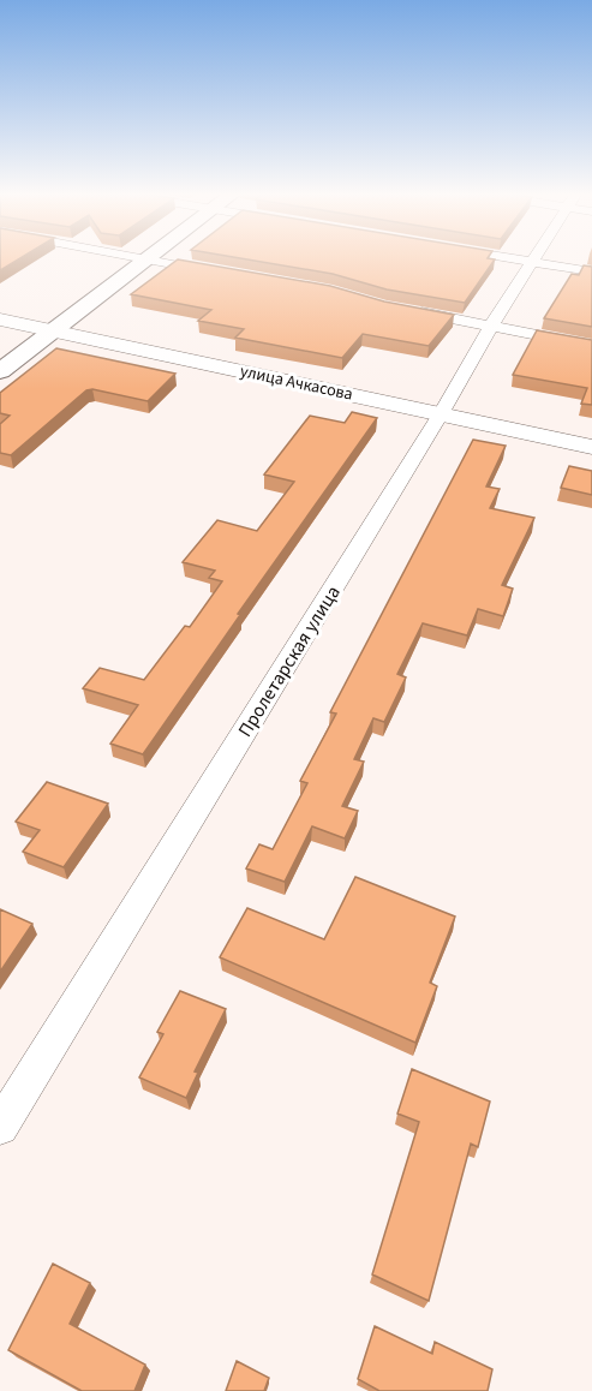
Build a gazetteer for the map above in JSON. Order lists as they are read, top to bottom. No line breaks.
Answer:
{"streets":{"street":["улица Ачкасова","Пролетарская улица"]},"crossings":[["улица Ачкасова","Пролетарская улица"]]}
